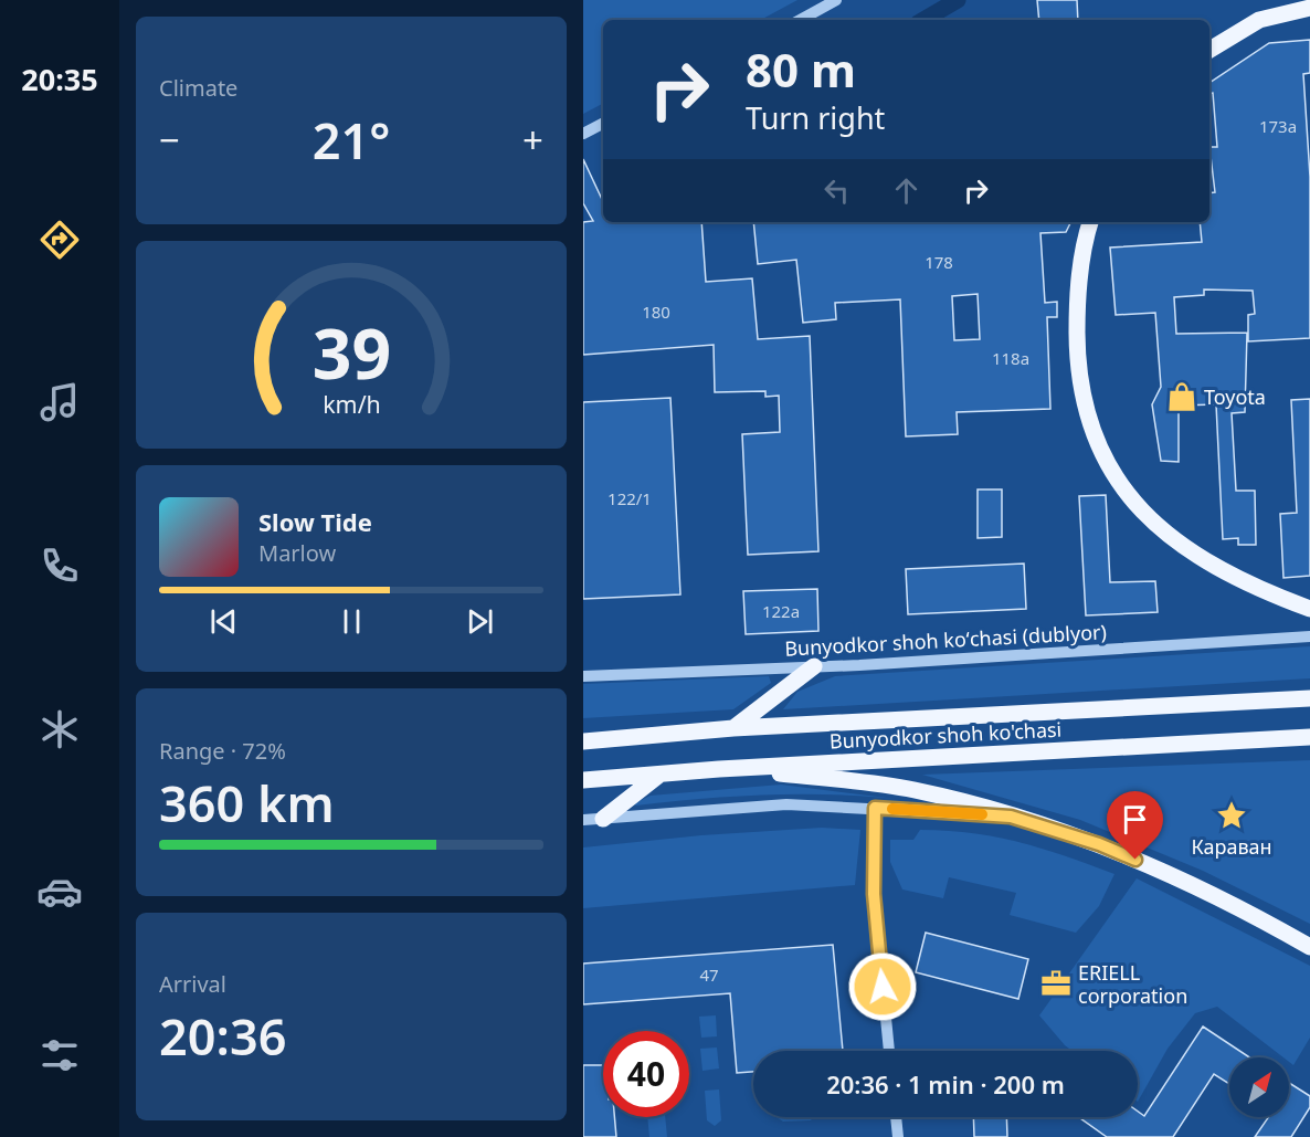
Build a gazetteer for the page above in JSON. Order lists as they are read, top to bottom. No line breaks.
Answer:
{"streets":{"main road":["Bunyodkor shoh ko'chasi"],"street":["Bunyodkor shoh koʻchasi (dublyor)"]},"places":{"shop":["Toyota"],"place":["Караван"],"office":["ERIELL corporation"]},"house_numbers":["173a","178","180","118a","122/1","122a","47"],"north":"top right","page":{"tabs":"20:35","tile":["Climate",["Range · 72%","360 km"],["Arrival","20:36"]],"turn":["80 m","Turn right"],"heat":["−","21°","+"],"song":["Slow Tide","Marlow"],"limit":"40","trip":"20:36 · 1 min · 200 m","gauge":["39","km/h"]}}
